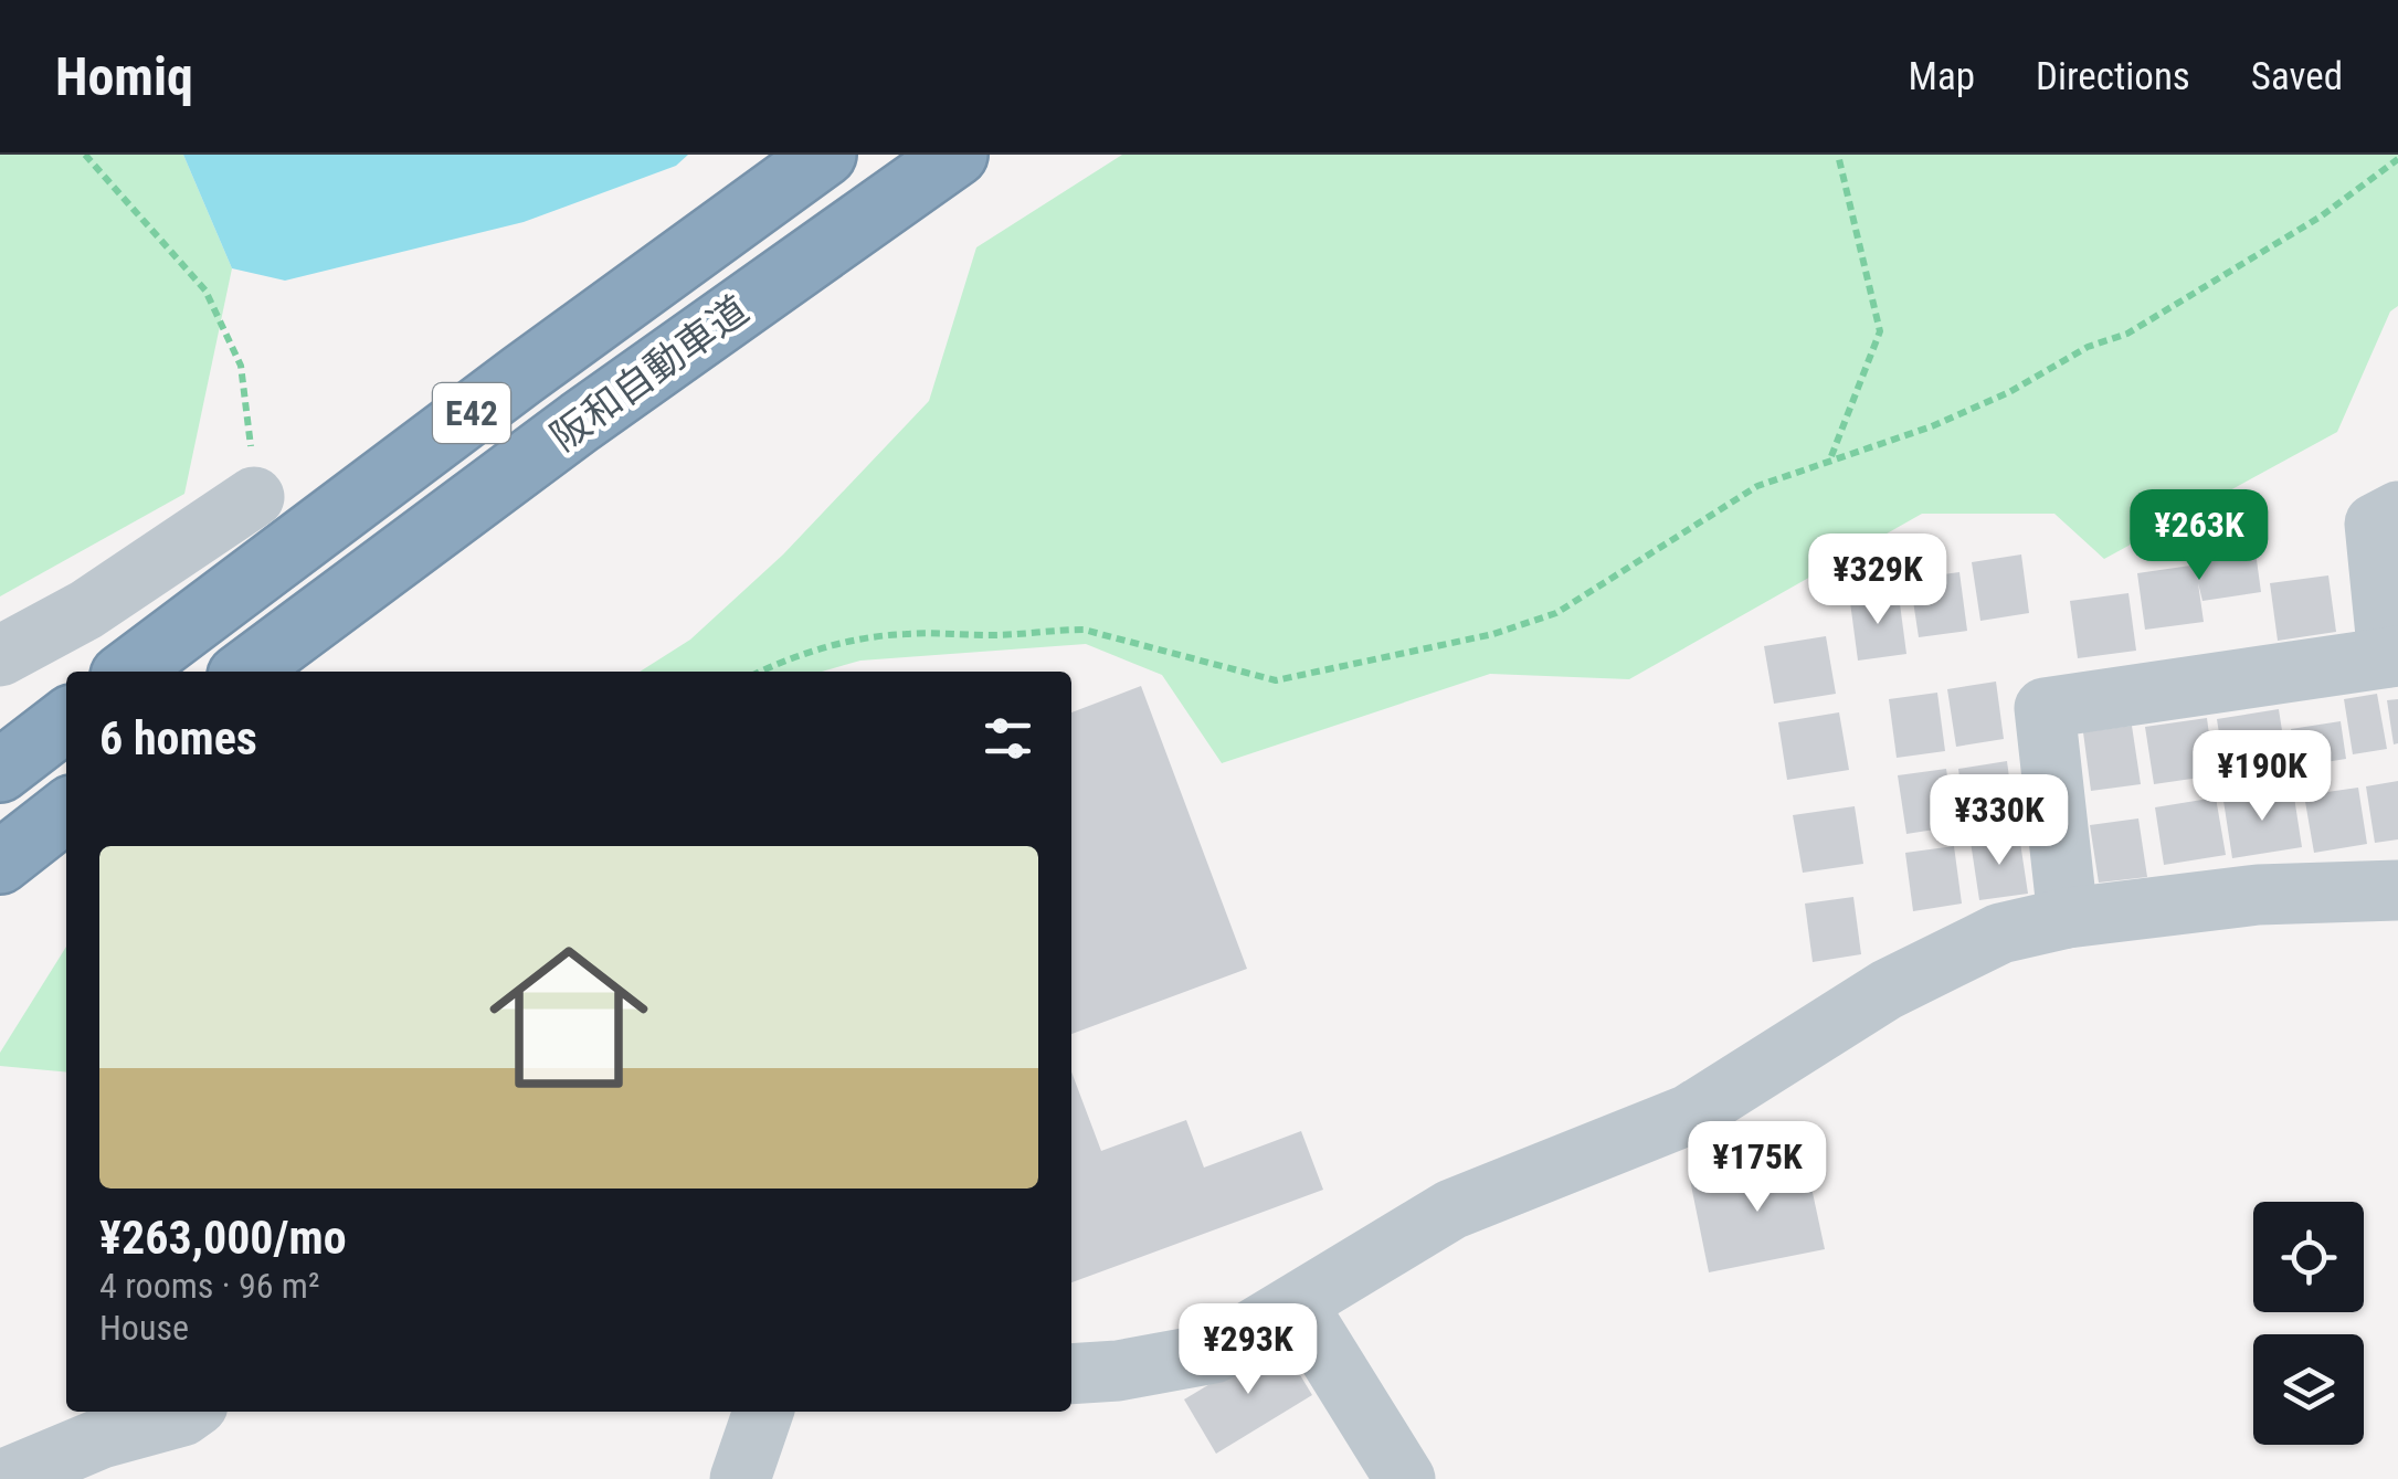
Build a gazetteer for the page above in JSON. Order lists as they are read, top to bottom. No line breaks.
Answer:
{"streets":{"highway":["阪和自動車道","E42"]},"page":{"header":"Homiq","nav":["Map","Directions","Saved"],"price":["¥263K","¥329K","¥190K","¥330K","¥175K","¥293K"],"heading":"6 homes","list":[{"name":"¥263,000/mo","note":"4 rooms · 96 m² · House"}]}}
